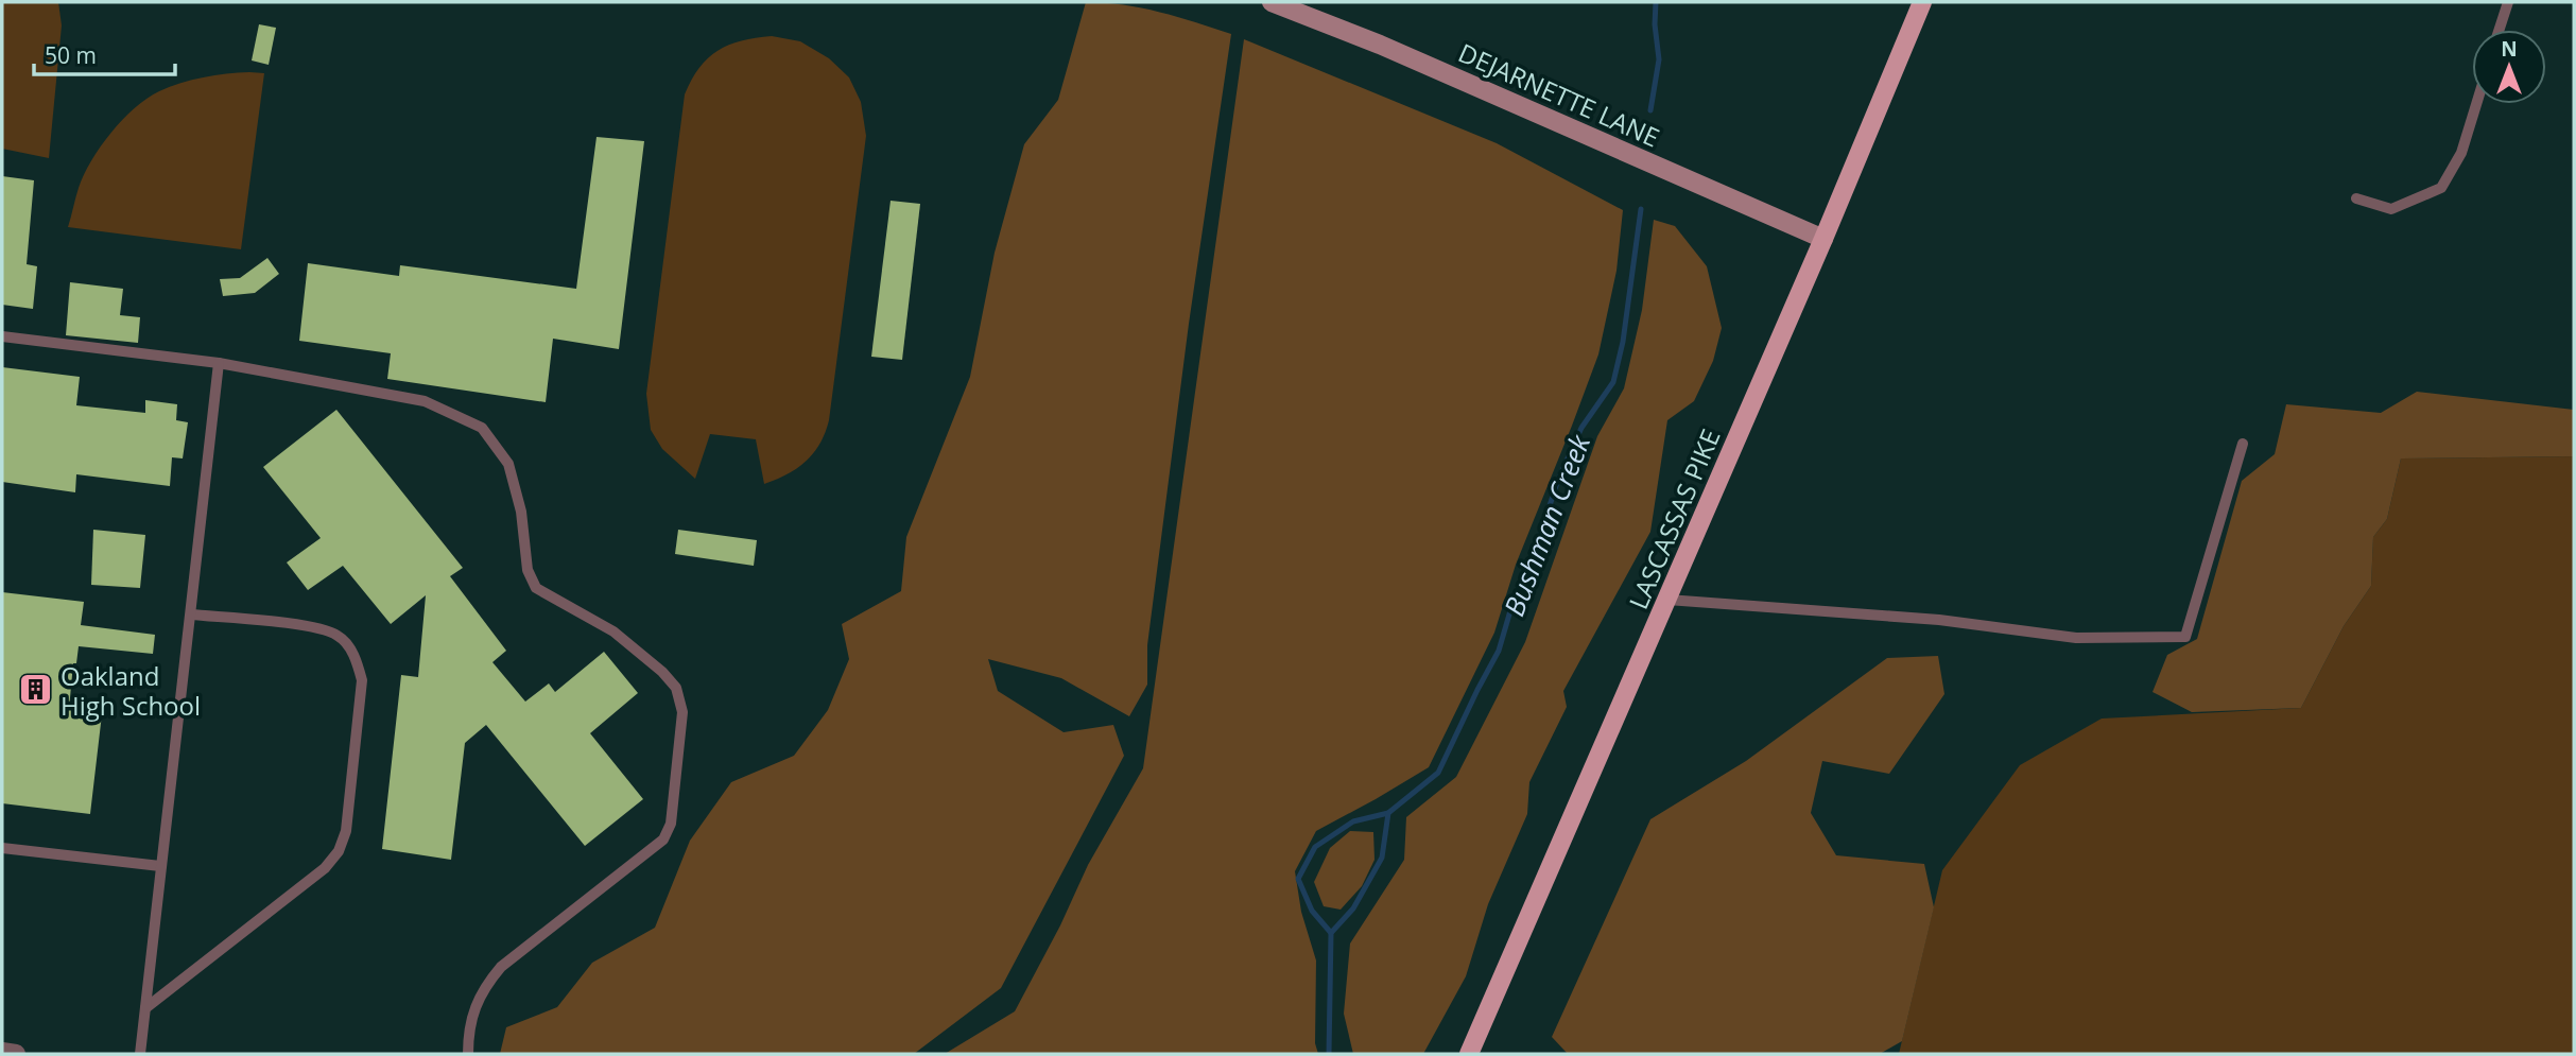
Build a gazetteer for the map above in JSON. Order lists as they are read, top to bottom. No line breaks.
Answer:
{"streets":{"main road":["DEJARNETTE LANE","LASCASSAS PIKE"]},"crossings":[["DEJARNETTE LANE","LASCASSAS PIKE"]],"water":["Bushman Creek"],"places":{"building":["Oakland High School"]},"scale_bar":"50 m","north":"top"}
